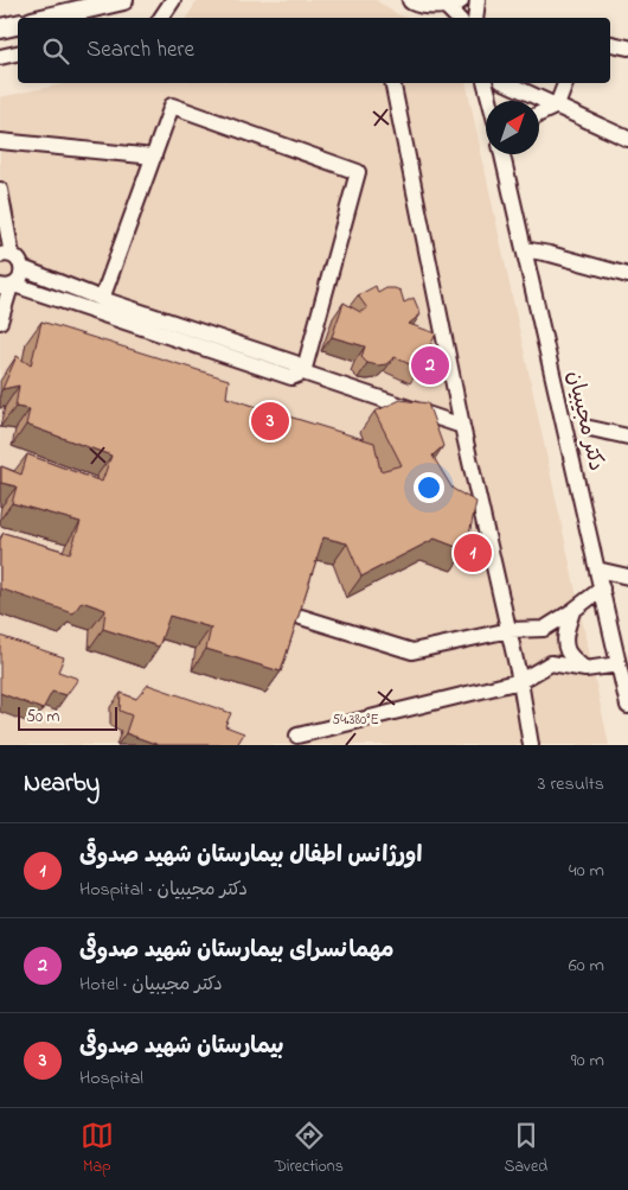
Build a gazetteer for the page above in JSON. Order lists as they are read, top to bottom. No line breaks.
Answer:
{"streets":{"street":["دکتر مجیبیان"]},"scale_bar":"50 m","north":"top right","page":{"search":"Search here","pins":["2","3","1"],"scale":"50 m","heading":["Nearby","3 results"],"list":[{"mark":"1","name":"اورژانس اطفال بیمارستان شهید صدوقی","note":"Hospital · دکتر مجیبیان","value":"40 m"},{"mark":"2","name":"مهمانسرای بیمارستان شهید صدوقی","note":"Hotel · دکتر مجیبیان","value":"60 m"},{"mark":"3","name":"بیمارستان شهید صدوقی","note":"Hospital","value":"90 m"}],"nav":["Map","Directions","Saved"]},"coordinates":["54.380°E"]}
